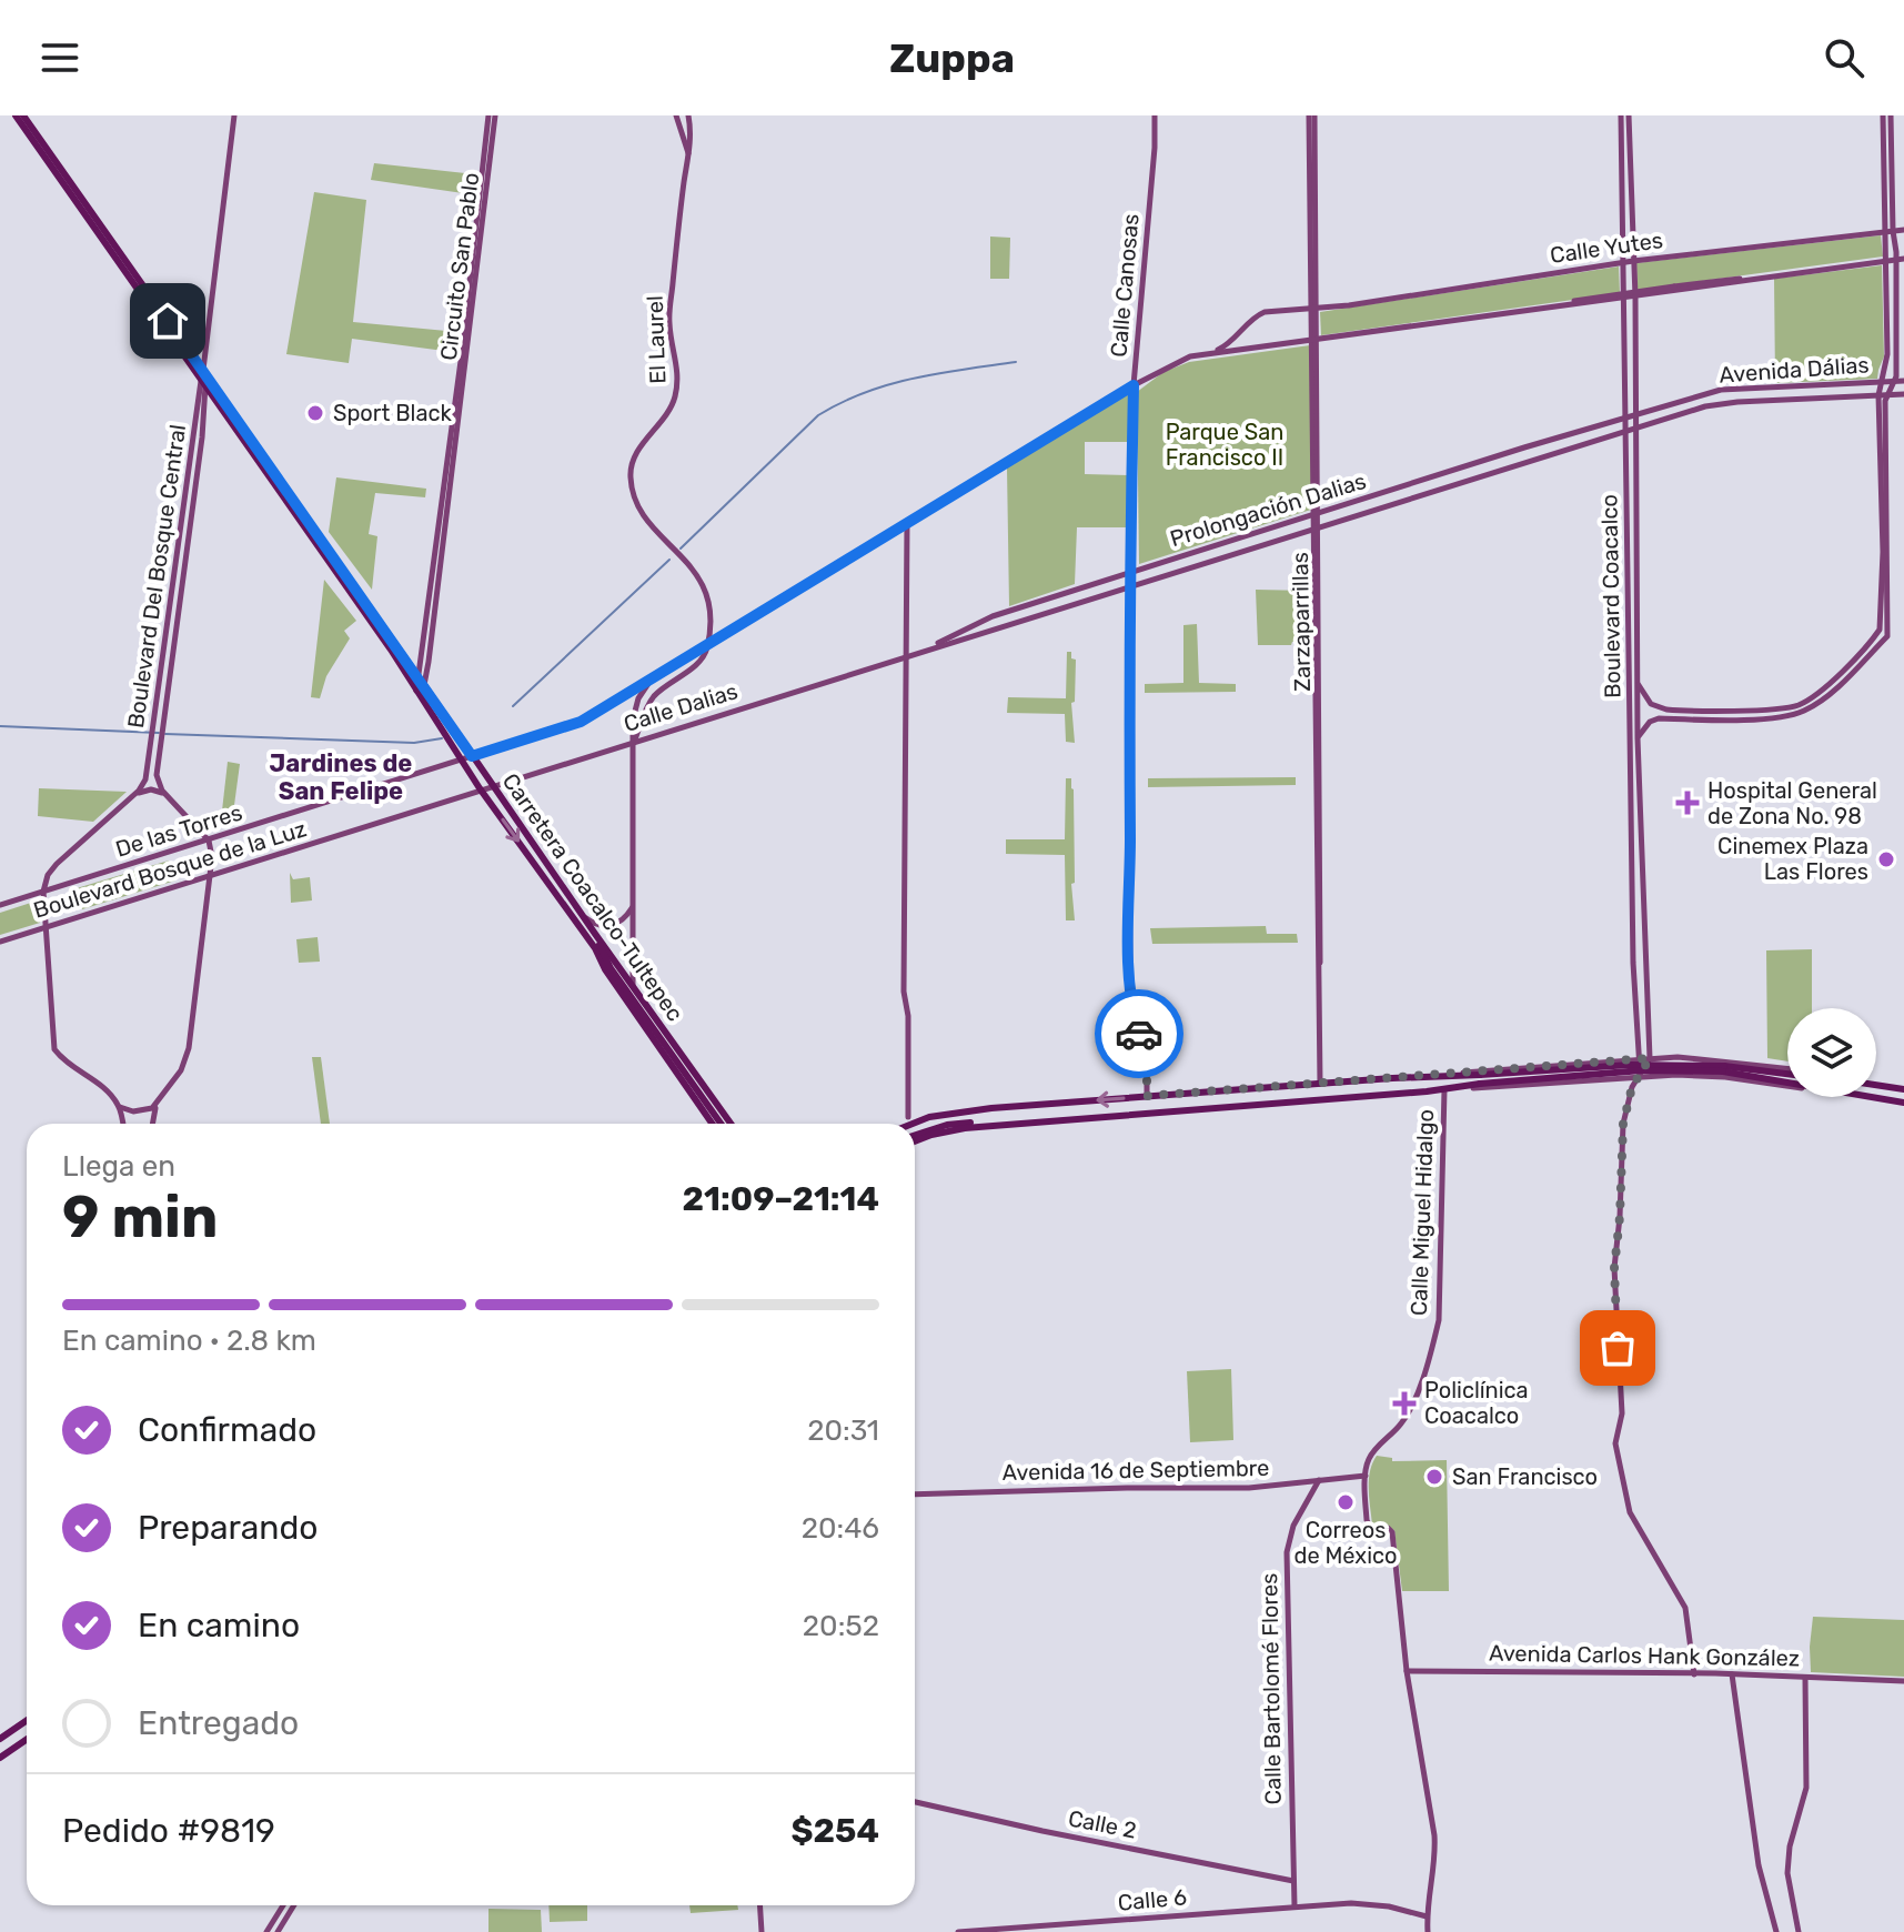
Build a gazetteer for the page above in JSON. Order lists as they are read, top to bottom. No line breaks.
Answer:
{"streets":{"main road":["Calle Yutes","Circuito San Pablo","Calle Canosas","El Laurel","Avenida Dálias","Prolongación Dalias","Boulevard Del Bosque Central","Boulevard Coacalco","Zarzaparrillas","Calle Dalias","De las Torres","Boulevard Bosque de la Luz","Carretera Coacalco-Tultepec","Calle Miguel Hidalgo","Avenida 16 de Septiembre","Avenida Carlos Hank González","Calle Bartolomé Flores","Calle 2","Calle 6"]},"crossings":[["Calle Yutes","Boulevard Coacalco"],["Calle Yutes","Zarzaparrillas"],["Circuito San Pablo","Carretera Coacalco-Tultepec"],["Calle Canosas","Prolongación Dalias"],["El Laurel","De las Torres"],["Avenida Dálias","Prolongación Dalias"],["Avenida Dálias","Boulevard Coacalco"],["Prolongación Dalias","Boulevard Coacalco"],["Prolongación Dalias","Zarzaparrillas"],["Prolongación Dalias","Calle Dalias"],["Boulevard Del Bosque Central","Carretera Coacalco-Tultepec"],["Calle Dalias","Boulevard Bosque de la Luz"],["Calle Dalias","Carretera Coacalco-Tultepec"],["De las Torres","Carretera Coacalco-Tultepec"],["Calle Miguel Hidalgo","Avenida 16 de Septiembre"],["Avenida 16 de Septiembre","Calle Bartolomé Flores"],["Calle Bartolomé Flores","Calle 2"],["Calle Bartolomé Flores","Calle 6"]],"districts":["Jardines de San Felipe"],"parks":["Parque San Francisco II"],"places":{"other":["Sport Black","Cinemex Plaza Las Flores","San Francisco","Correos de México"],"health":["Hospital General de Zona No. 98","Policlínica Coacalco"]},"page":{"header":"Zuppa","heading":["9 min","Llega en","21:09–21:14"],"panel":["Pedido #9819","$254"],"bar":"En camino · 2.8 km","list":[["Confirmado","20:31"],["Preparando","20:46"],["En camino","20:52"],"Entregado"]}}
